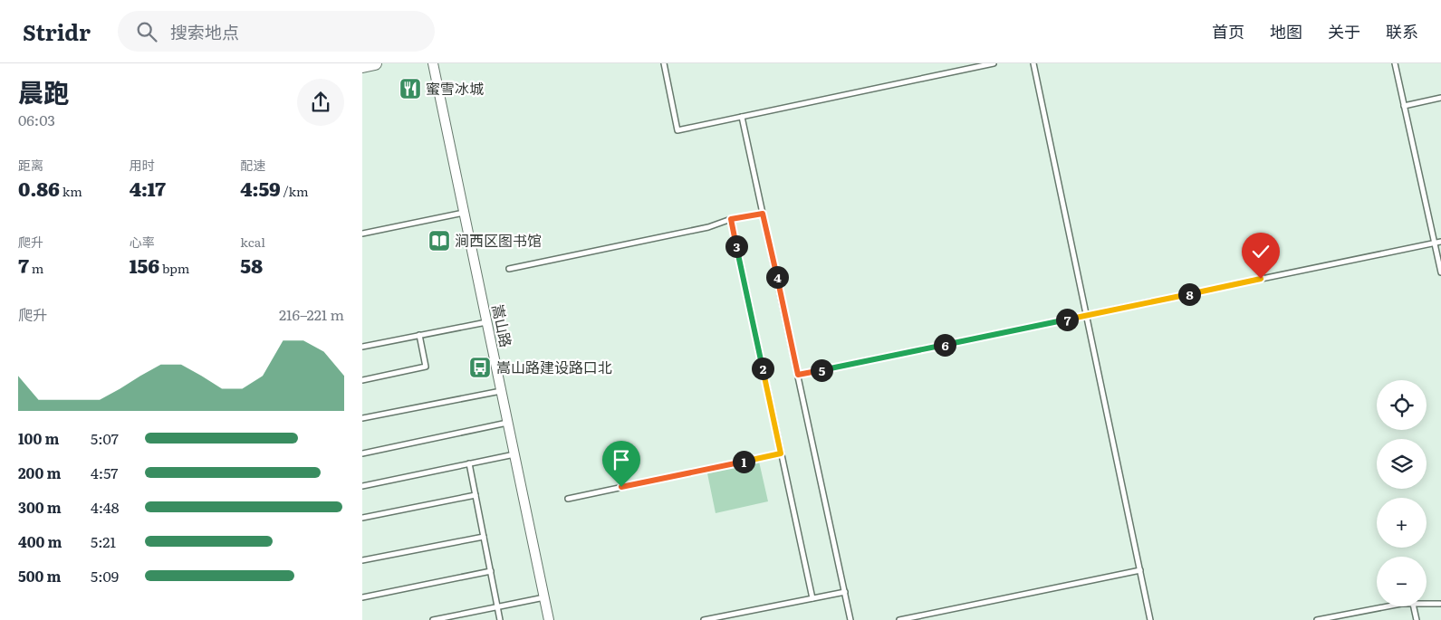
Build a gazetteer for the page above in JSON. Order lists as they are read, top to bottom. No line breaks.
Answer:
{"streets":{"street":["嵩山路"]},"places":{"restaurant":["蜜雪冰城"],"library":["涧西区图书馆"],"bus stop":["嵩山路建设路口北"]},"page":{"header":"Stridr","search":"搜索地点","nav":["首页","地图","关于","联系"],"heading":["晨跑","06:03"],"stats":[["距离","0.86 km"],["用时","4:17"],["配速","4:59 /km"],["爬升","7 m"],["心率","156 bpm"],["kcal","58"]],"pins":["3","4","8","7","6","2","5","1"],"chart":["爬升","216–221 m"],"map_buttons":["+","−"],"list":[{"name":"100 m","note":"5:07"},{"name":"200 m","note":"4:57"},{"name":"300 m","note":"4:48"},{"name":"400 m","note":"5:21"},{"name":"500 m","note":"5:09"}]}}
